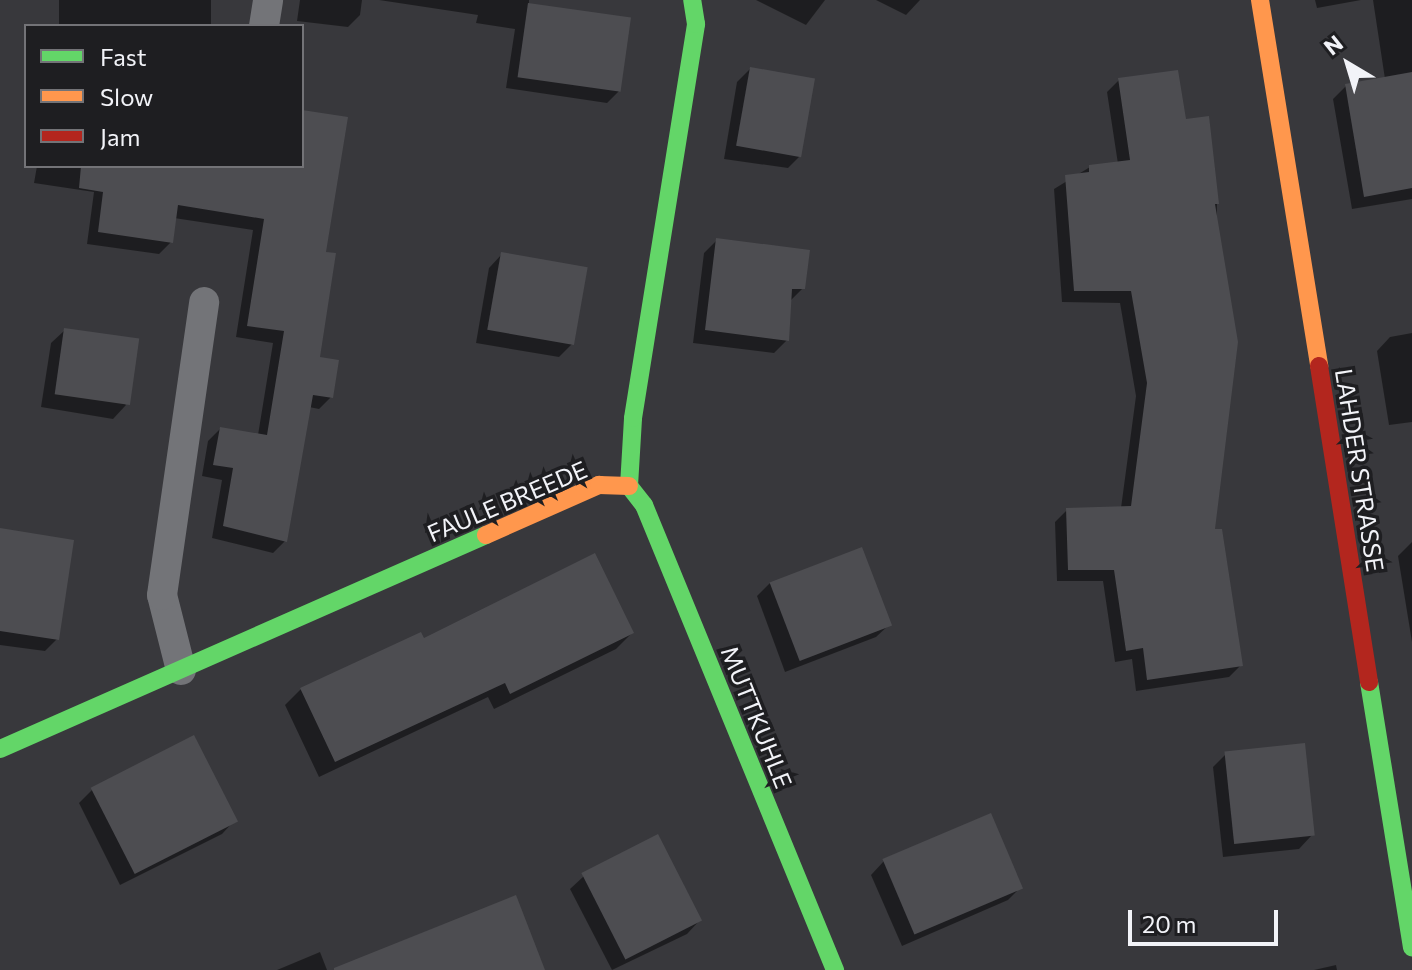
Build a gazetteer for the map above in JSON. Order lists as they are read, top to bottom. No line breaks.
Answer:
{"streets":{"street":["LAHDER STRASSE","FAULE BREEDE","MUTTKUHLE"]},"crossings":[["FAULE BREEDE","MUTTKUHLE"]],"legend":["Fast","Slow","Jam"],"scale_bar":"20 m","north":"top left"}
